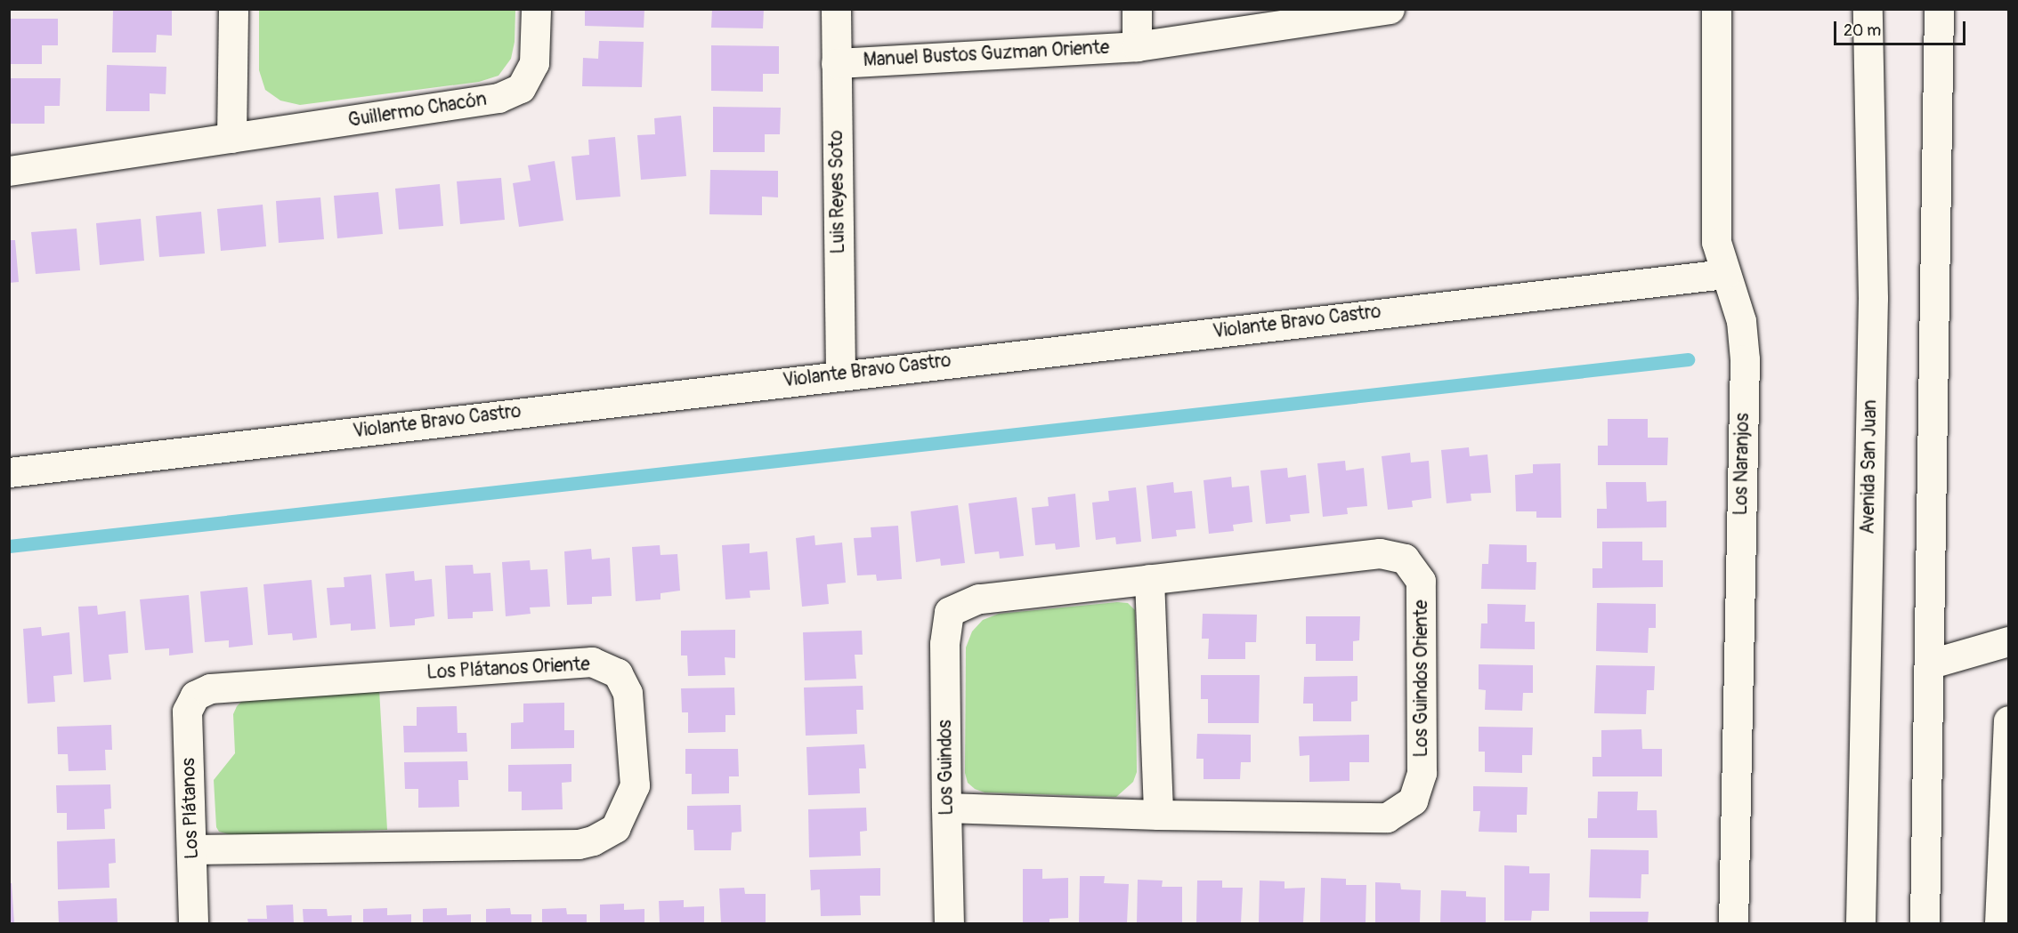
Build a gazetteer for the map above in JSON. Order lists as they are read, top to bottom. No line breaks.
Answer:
{"streets":{"street":["Manuel Bustos Guzman Oriente","Guillermo Chacón","Luis Reyes Soto","Violante Bravo Castro","Los Naranjos","Avenida San Juan","Los Plátanos Oriente","Los Guindos Oriente","Los Guindos","Los Plátanos"]},"crossings":[["Manuel Bustos Guzman Oriente","Luis Reyes Soto"],["Luis Reyes Soto","Violante Bravo Castro"],["Violante Bravo Castro","Los Naranjos"],["Los Plátanos Oriente","Los Plátanos"],["Los Guindos Oriente","Los Guindos"]],"scale_bar":"20 m"}
